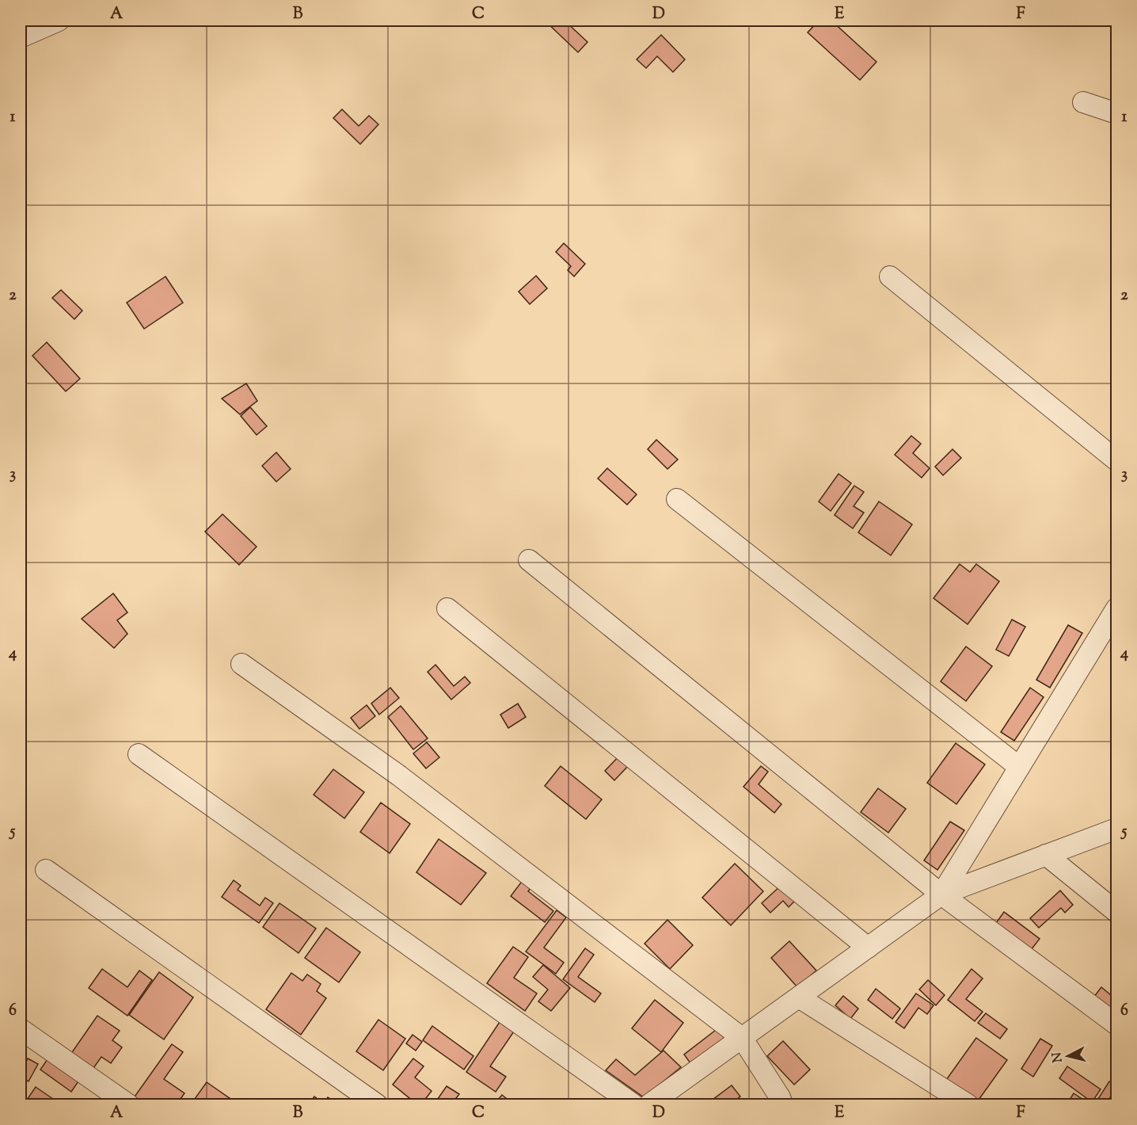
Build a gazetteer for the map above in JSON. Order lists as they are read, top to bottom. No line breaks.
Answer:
{"north":"left","grid":{"columns":["A","B","C","D","E","F"],"rows":["1","2","3","4","5","6"]}}
